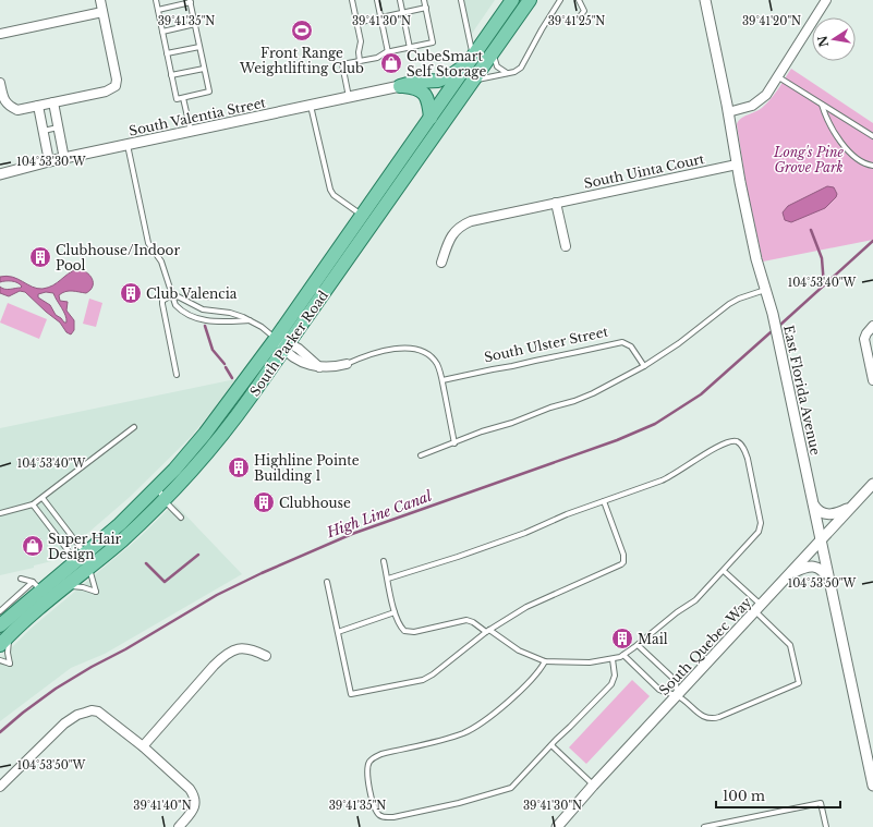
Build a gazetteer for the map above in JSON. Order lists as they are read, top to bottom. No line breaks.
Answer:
{"streets":{"main road":["South Parker Road"],"street":["South Valentia Street","South Uinta Court","East Florida Avenue","South Quebec Way"],"lane":["South Ulster Street"]},"crossings":[["South Uinta Court","East Florida Avenue"],["East Florida Avenue","South Quebec Way"]],"water":["High Line Canal"],"parks":["Long's Pine Grove Park"],"places":{"sports":["Front Range Weightlifting Club"],"shop":["CubeSmart Self Storage","Super Hair Design"],"building":["Clubhouse/Indoor Pool","Club Valencia","Highline Pointe Building 1","Clubhouse","Mail"]},"scale_bar":"100 m","north":"left","coordinates":["39°41'35\"N","39°41'30\"N","39°41'25\"N","39°41'20\"N","104°53'30\"W","104°53'40\"W","104°53'50\"W","39°41'40\"N"]}
